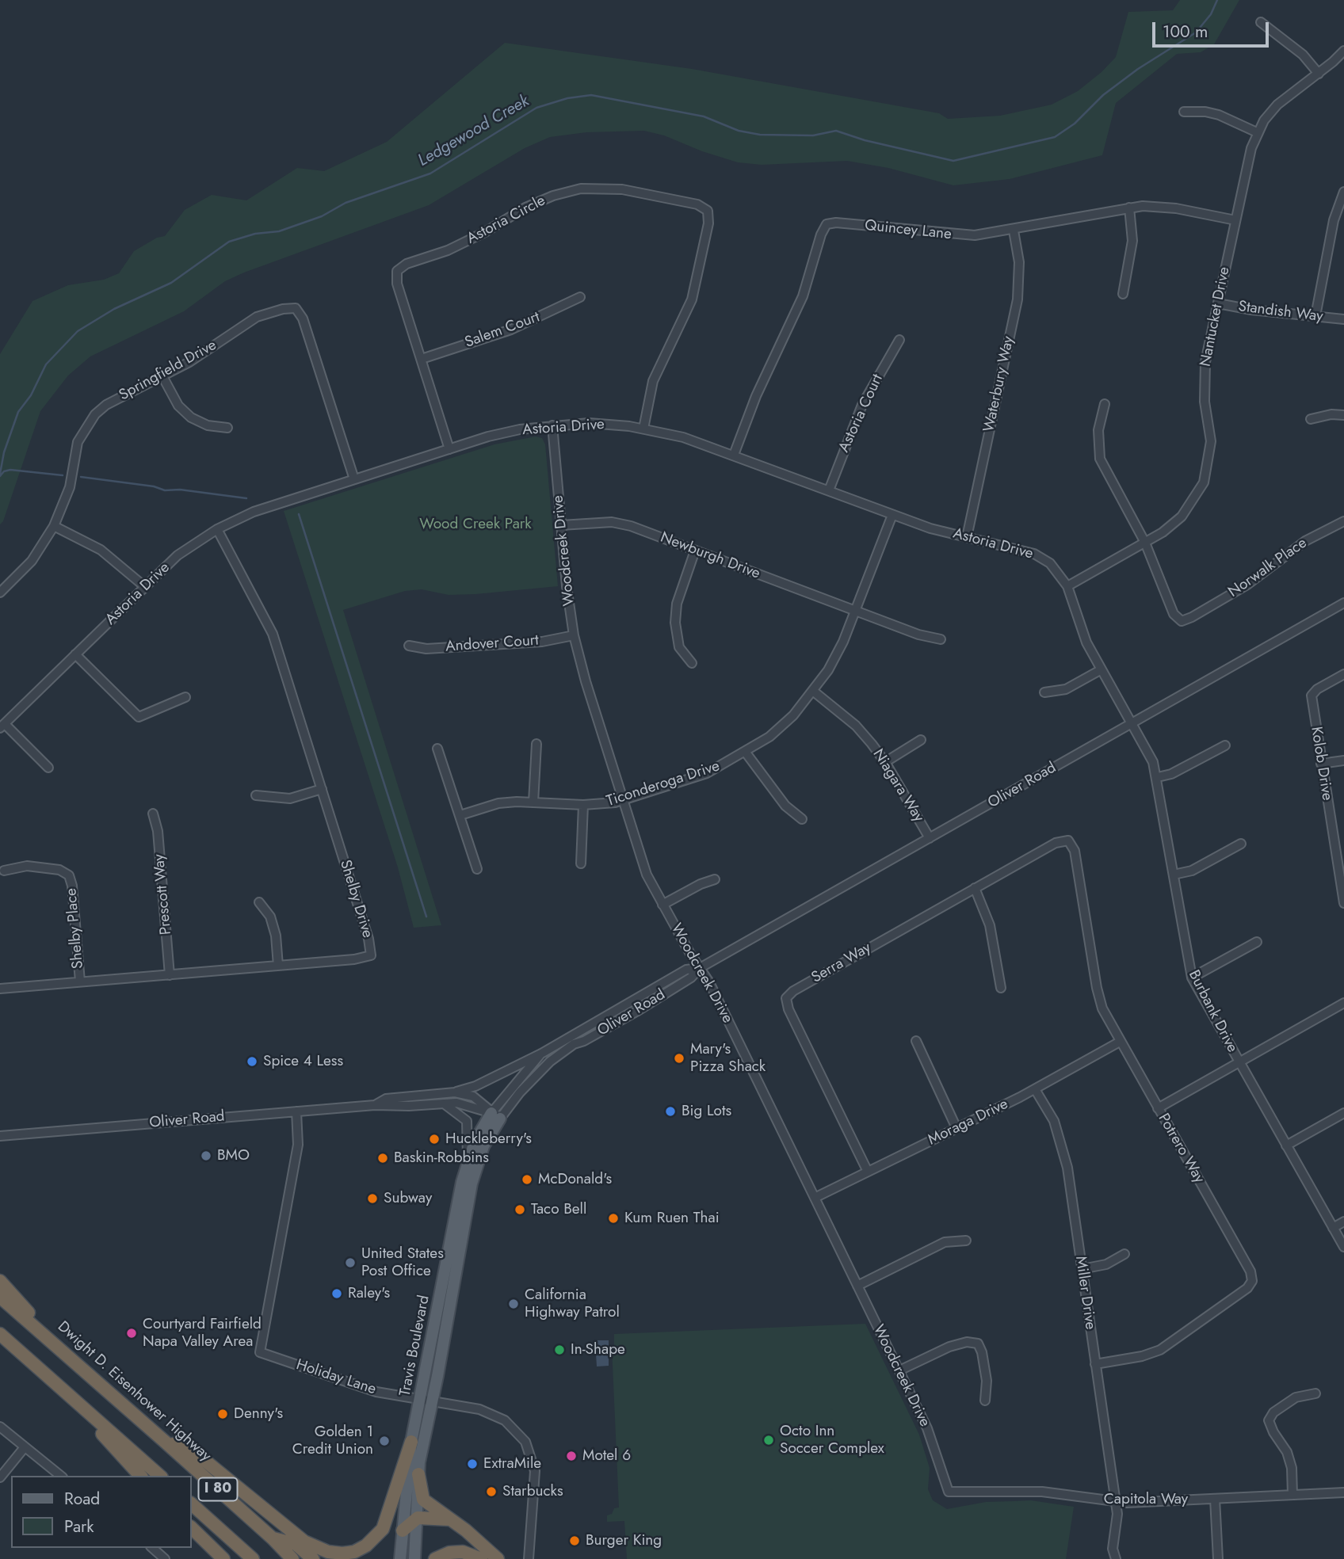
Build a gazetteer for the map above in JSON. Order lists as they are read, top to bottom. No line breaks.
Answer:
{"streets":{"highway":["Dwight D. Eisenhower Highway","I 80"],"main road":["Travis Boulevard"],"street":["Astoria Circle","Quincey Lane","Standish Way","Nantucket Drive","Salem Court","Springfield Drive","Waterbury Way","Astoria Court","Astoria Drive","Woodcreek Drive","Newburgh Drive","Norwalk Place","Andover Court","Kolob Drive","Ticonderoga Drive","Niagara Way","Oliver Road","Prescott Way","Shelby Drive","Shelby Place","Serra Way","Burbank Drive","Moraga Drive","Potrero Way","Miller Drive","Holiday Lane","Capitola Way"]},"crossings":[["Astoria Circle","Salem Court"],["Astoria Circle","Astoria Drive"],["Quincey Lane","Nantucket Drive"],["Quincey Lane","Waterbury Way"],["Quincey Lane","Astoria Drive"],["Standish Way","Nantucket Drive"],["Nantucket Drive","Astoria Drive"],["Nantucket Drive","Norwalk Place"],["Springfield Drive","Astoria Drive"],["Waterbury Way","Astoria Drive"],["Astoria Court","Astoria Drive"],["Astoria Drive","Woodcreek Drive"],["Astoria Drive","Ticonderoga Drive"],["Astoria Drive","Oliver Road"],["Astoria Drive","Shelby Drive"],["Astoria Drive","Burbank Drive"],["Woodcreek Drive","Newburgh Drive"],["Woodcreek Drive","Andover Court"],["Woodcreek Drive","Ticonderoga Drive"],["Woodcreek Drive","Oliver Road"],["Woodcreek Drive","Moraga Drive"],["Woodcreek Drive","Capitola Way"],["Newburgh Drive","Ticonderoga Drive"],["Ticonderoga Drive","Niagara Way"],["Niagara Way","Oliver Road"],["Oliver Road","Burbank Drive"],["Oliver Road","Travis Boulevard"],["Oliver Road","Holiday Lane"],["Prescott Way","Shelby Drive"],["Shelby Drive","Shelby Place"],["Serra Way","Moraga Drive"],["Serra Way","Potrero Way"],["Moraga Drive","Potrero Way"],["Moraga Drive","Miller Drive"],["Potrero Way","Miller Drive"],["Miller Drive","Capitola Way"],["Travis Boulevard","Holiday Lane"]],"water":["Ledgewood Creek"],"parks":["Wood Creek Park"],"places":["Mary's Pizza Shack","Spice 4 Less","Big Lots","Huckleberry's","BMO","Baskin-Robbins","McDonald's","Subway","Taco Bell","Kum Ruen Thai","United States Post Office","Raley's","California Highway Patrol","Courtyard Fairfield Napa Valley Area","In-Shape","Denny's","Octo Inn Soccer Complex","Golden 1 Credit Union","Motel 6","ExtraMile","Starbucks","Burger King"],"legend":["Road","Park"],"scale_bar":"100 m"}
